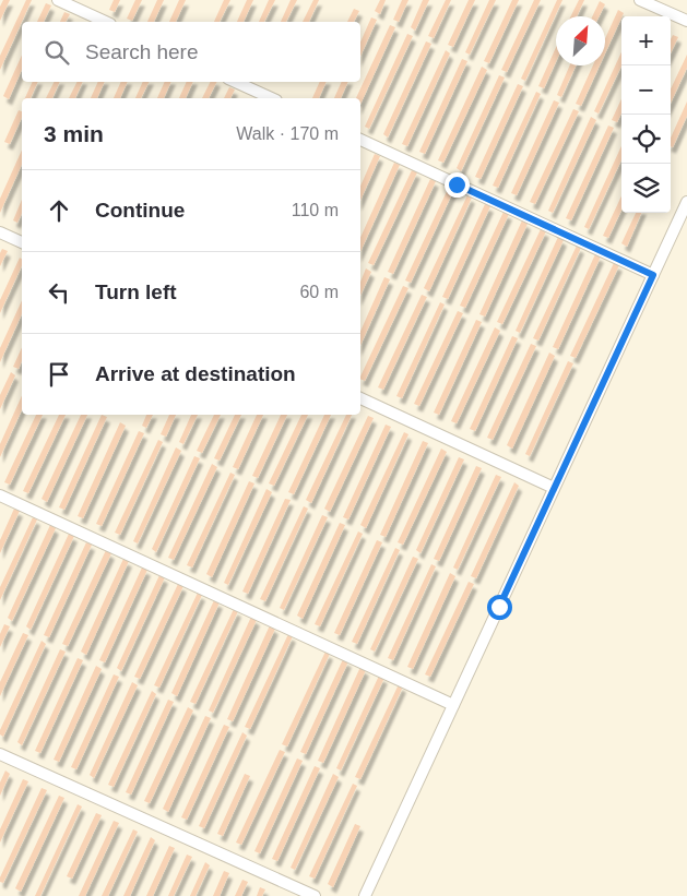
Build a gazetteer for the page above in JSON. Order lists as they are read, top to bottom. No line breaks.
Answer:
{"north":"top right","page":{"map_buttons":["+","−"],"search":"Search here","heading":["3 min","Walk · 170 m"],"list":[["Continue","110 m"],["Turn left","60 m"],"Arrive at destination"]}}
